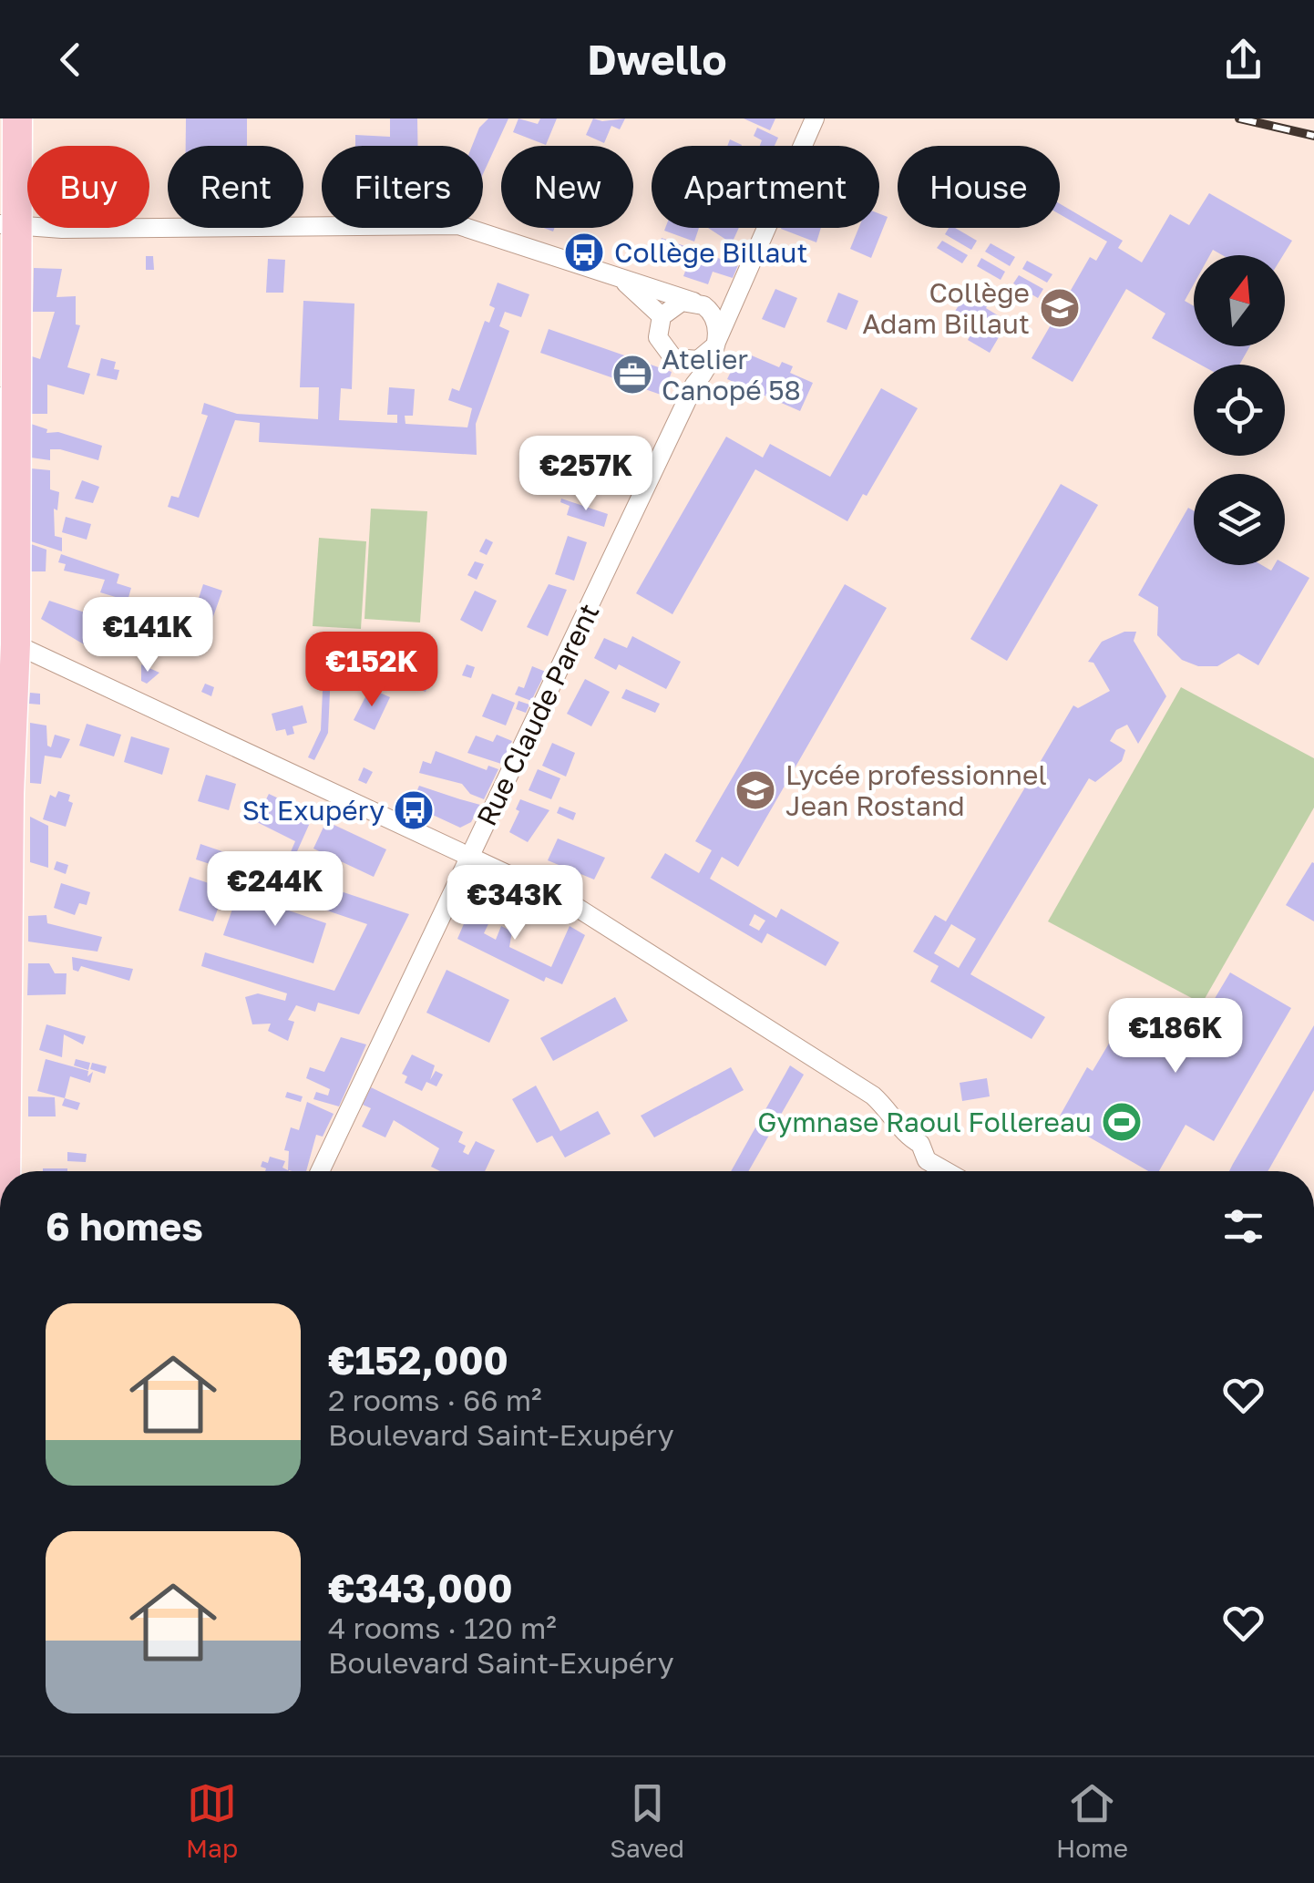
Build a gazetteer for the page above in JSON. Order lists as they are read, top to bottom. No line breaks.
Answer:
{"streets":{"street":["Rue Claude Parent"]},"places":{"bus stop":["Collège Billaut","St Exupéry"],"school or university":["Collège Adam Billaut","Lycée professionnel Jean Rostand"],"office":["Atelier Canopé 58"],"sports":["Gymnase Raoul Follereau"]},"north":"top","page":{"header":"Dwello","chip":["Buy","Rent","Filters","New","Apartment","House"],"price":["€257K","€141K","€152K","€244K","€343K","€186K"],"heading":"6 homes","list":[{"name":"€152,000","note":"2 rooms · 66 m² · Boulevard Saint-Exupéry"},{"name":"€343,000","note":"4 rooms · 120 m² · Boulevard Saint-Exupéry"}],"tabs":["Map","Saved","Home"]}}
